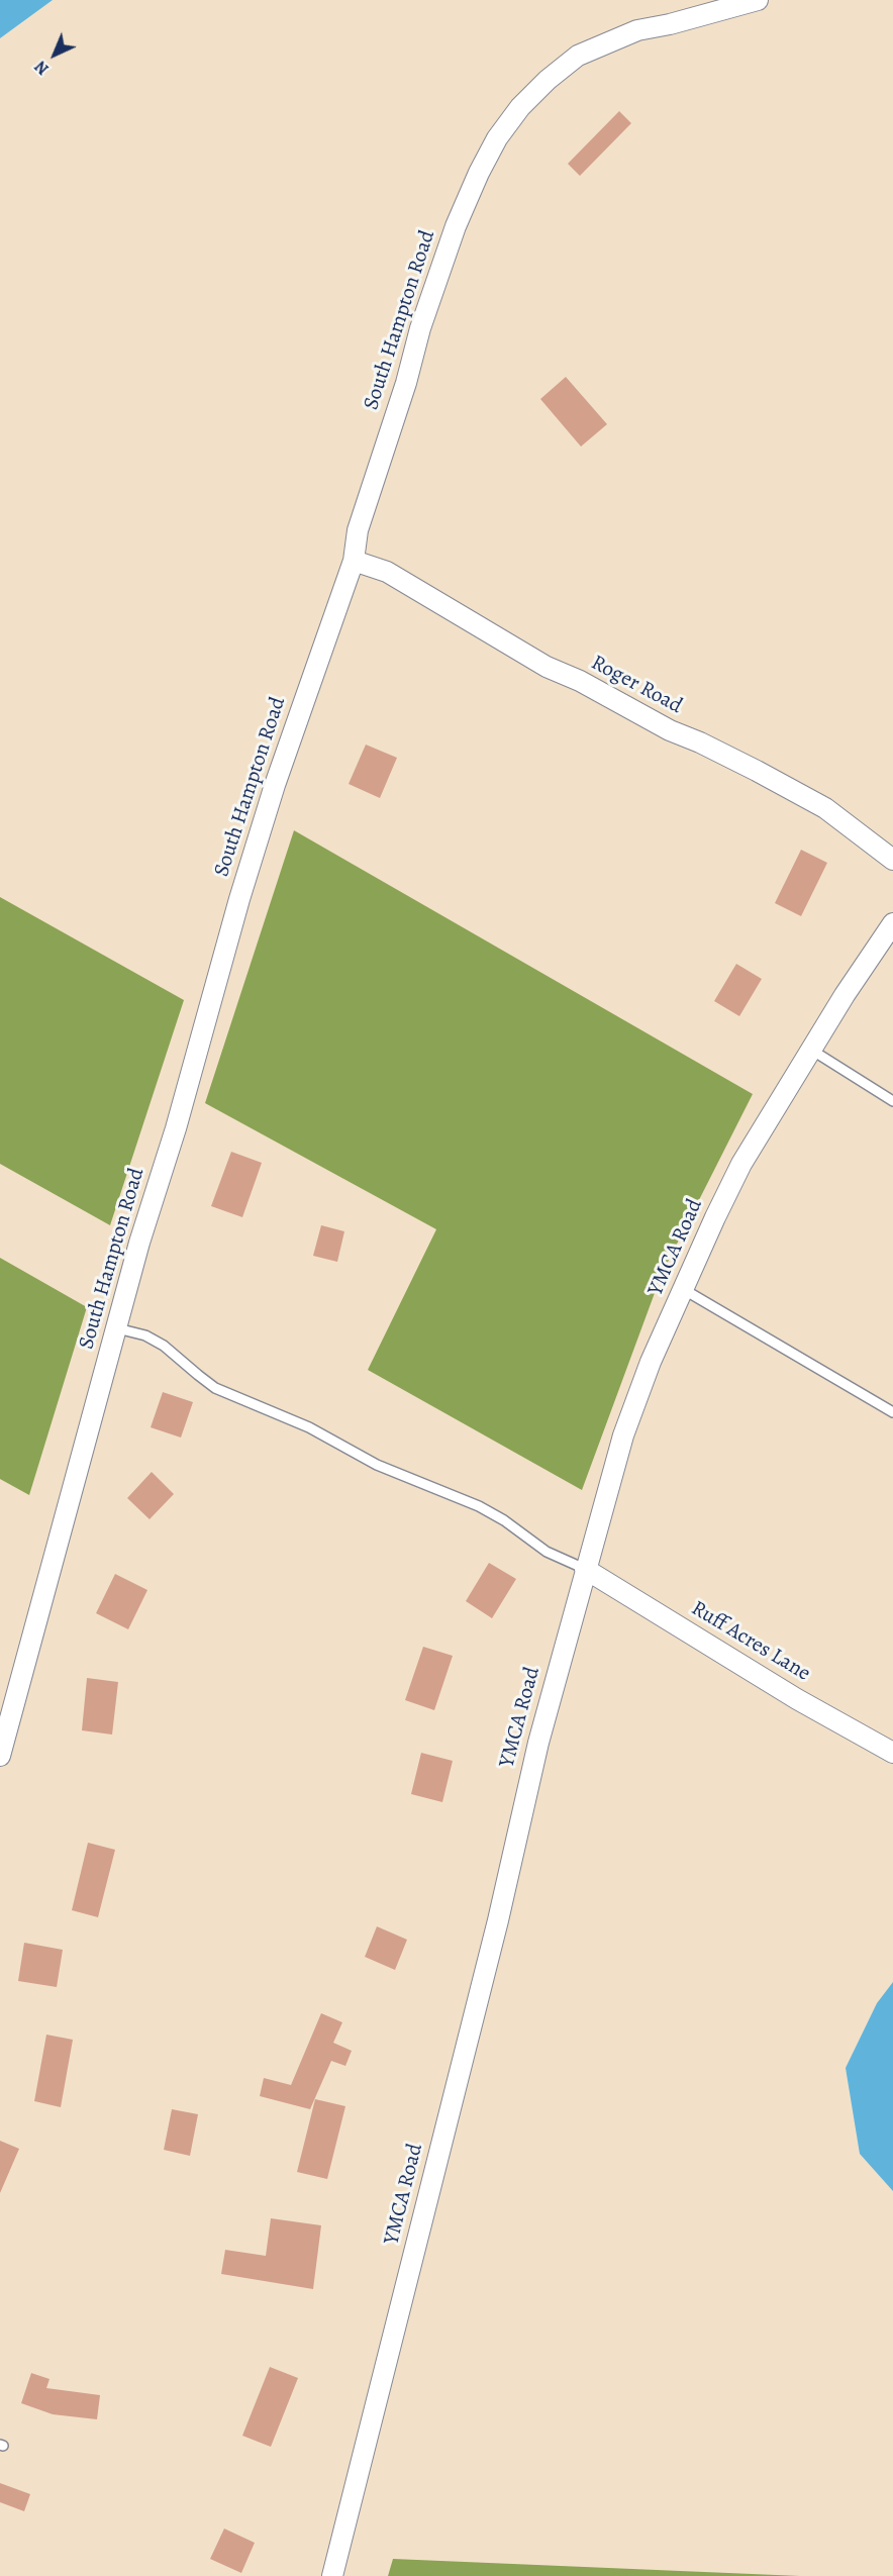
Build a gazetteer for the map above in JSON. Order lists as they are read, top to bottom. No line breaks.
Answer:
{"streets":{"street":["South Hampton Road","Roger Road","YMCA Road","Ruff Acres Lane"]},"crossings":[["South Hampton Road","Roger Road"],["YMCA Road","Ruff Acres Lane"]],"north":"bottom left"}
